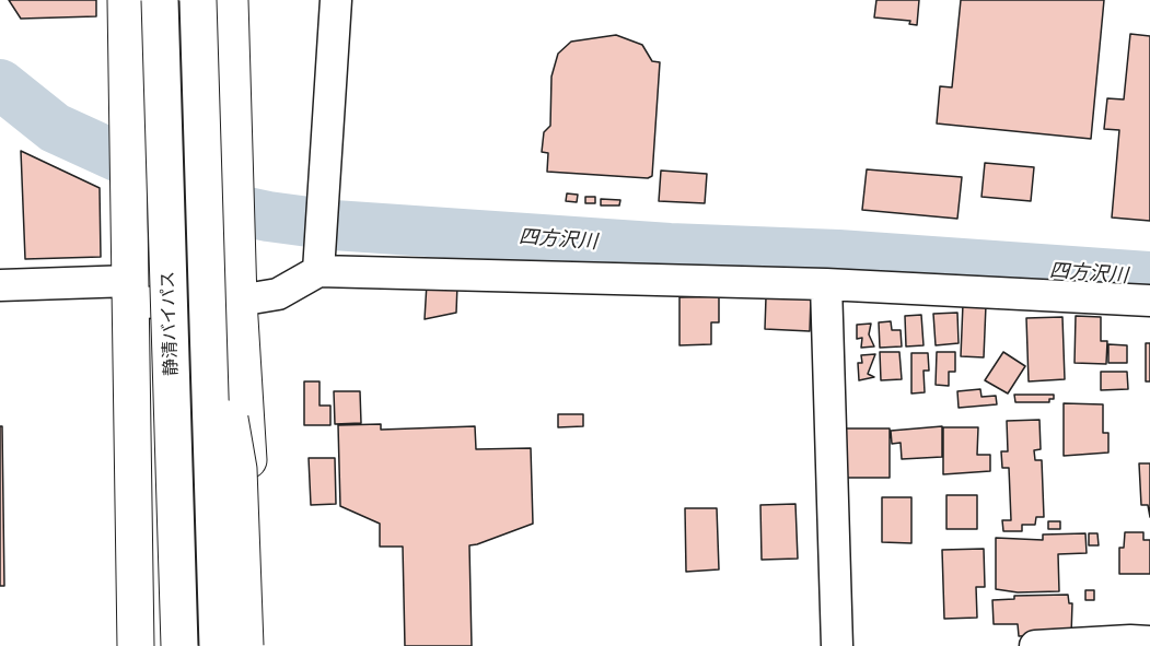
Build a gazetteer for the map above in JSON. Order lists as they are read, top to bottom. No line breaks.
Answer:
{"streets":{"highway":["静清バイパス"]},"water":["四方沢川"]}
